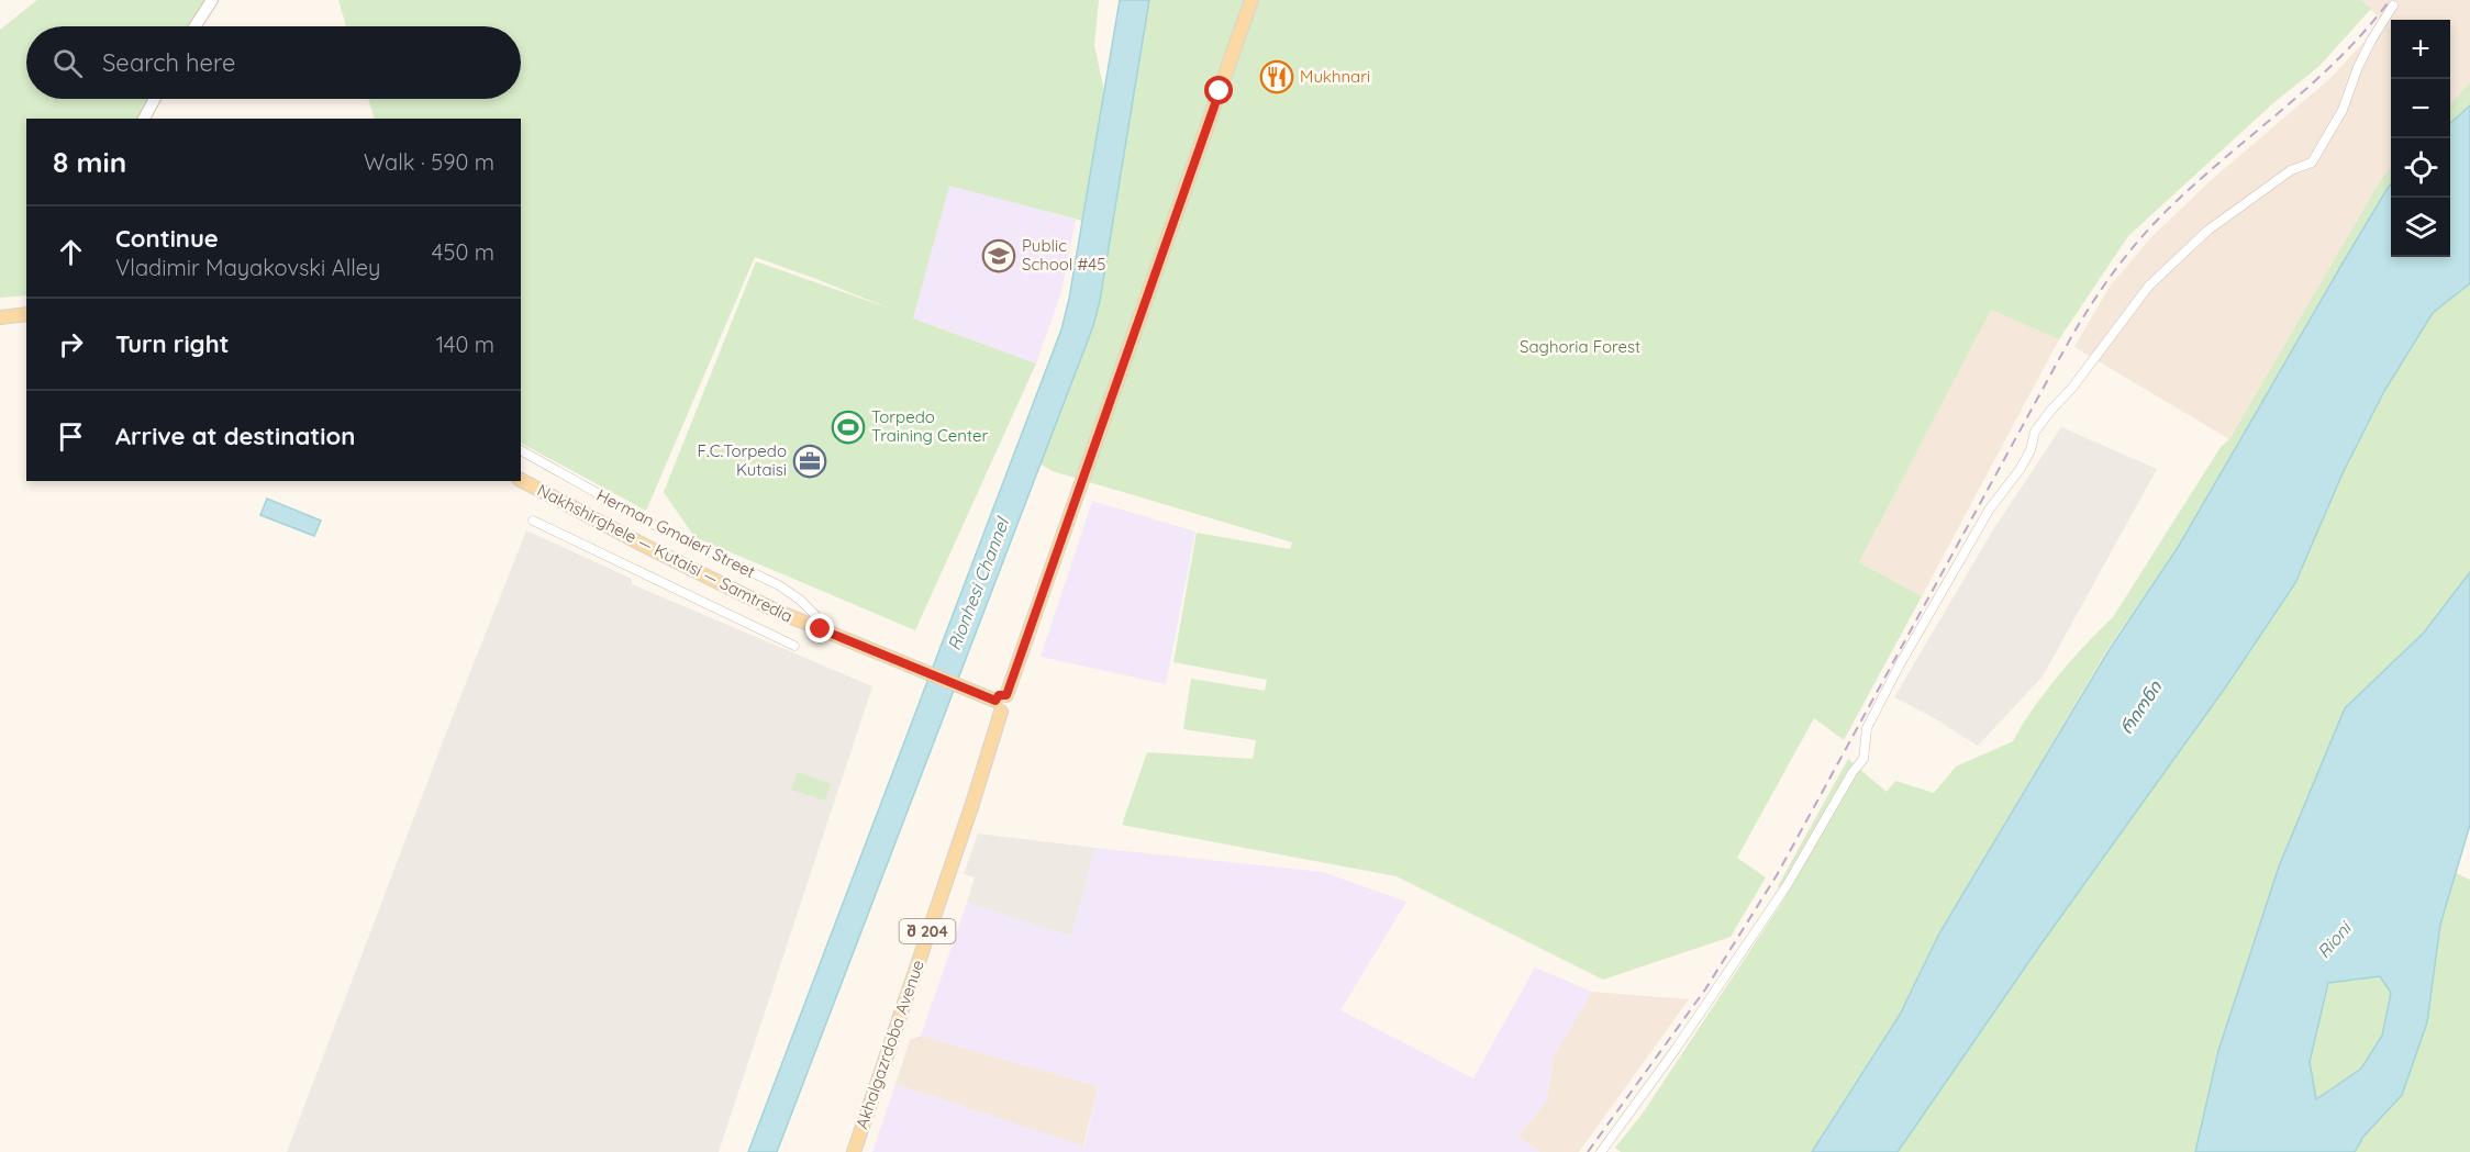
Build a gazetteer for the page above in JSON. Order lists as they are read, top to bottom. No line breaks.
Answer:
{"streets":{"main road":["Nakhshirghele — Kutaisi — Samtredia","შ 204","Akhalgazrdoba Avenue"],"street":["Herman Gmaieri Street"]},"crossings":[["Herman Gmaieri Street","Nakhshirghele — Kutaisi — Samtredia"],["Nakhshirghele — Kutaisi — Samtredia","Akhalgazrdoba Avenue"]],"water":["Rionhesi Channel","რიონი","Rioni"],"parks":["Saghoria Forest"],"places":{"restaurant":["Mukhnari"],"school or university":["Public School #45"],"sports":["Torpedo Training Center"],"office":["F.C.Torpedo Kutaisi"]},"page":{"map_buttons":["+","−"],"search":"Search here","heading":["8 min","Walk · 590 m"],"list":[["Continue","Vladimir Mayakovski Alley","450 m"],["Turn right","140 m"],"Arrive at destination"]}}
